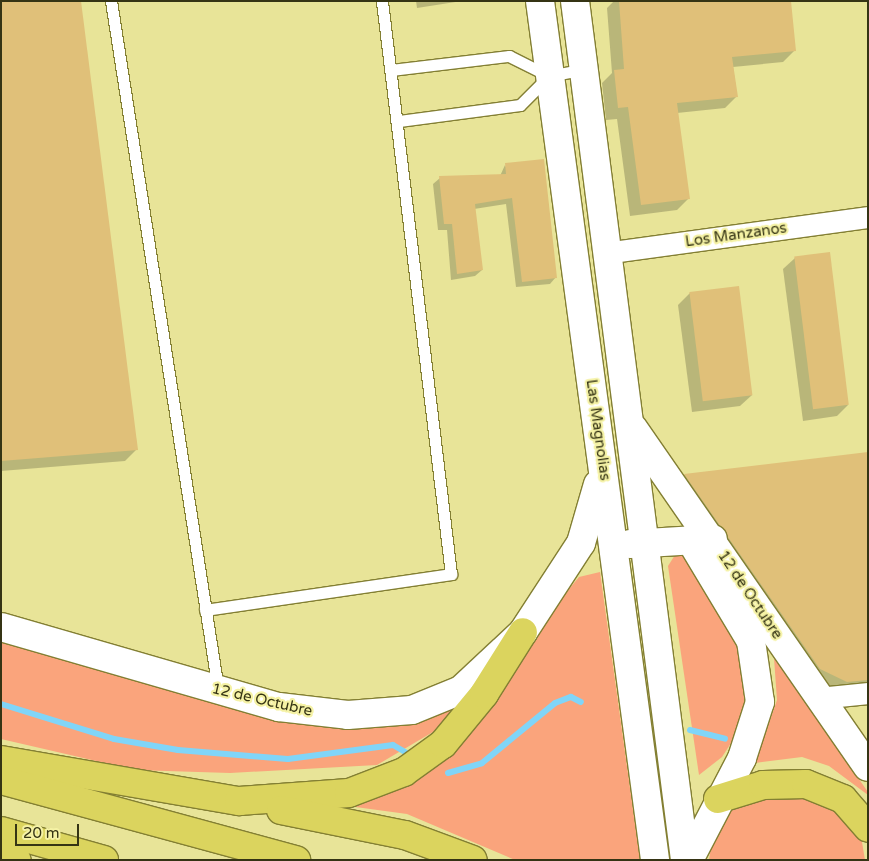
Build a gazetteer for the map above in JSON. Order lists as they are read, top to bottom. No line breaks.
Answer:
{"streets":{"main road":["Las Magnolias","12 de Octubre"],"street":["Los Manzanos"]},"crossings":[["Las Magnolias","12 de Octubre"]],"scale_bar":"20 m"}
